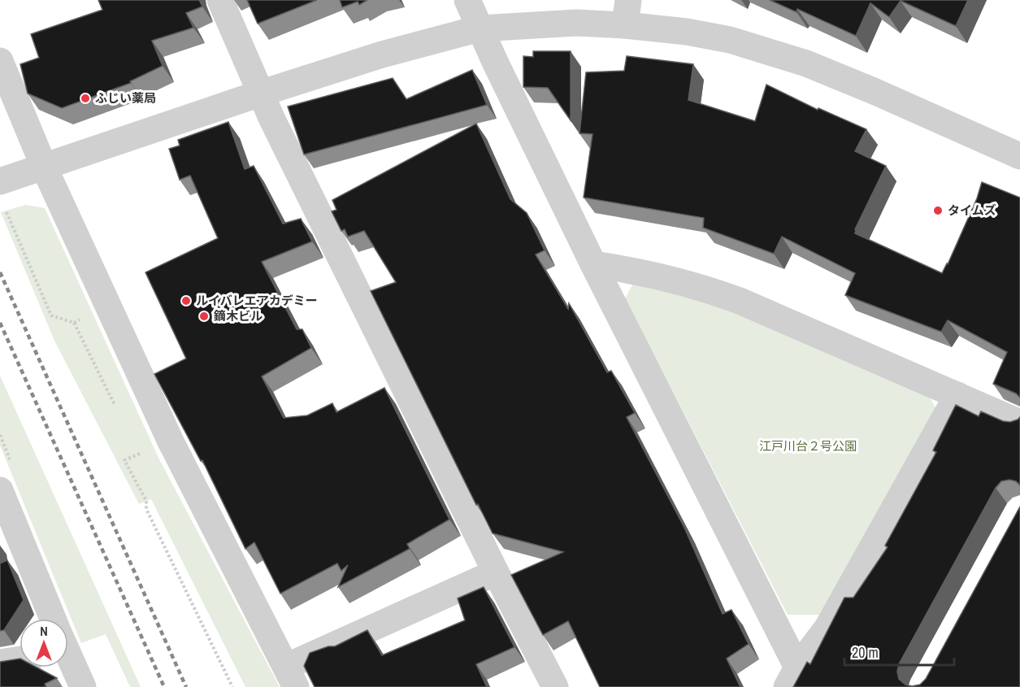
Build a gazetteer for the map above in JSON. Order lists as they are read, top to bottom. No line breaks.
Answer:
{"parks":["江戸川台２号公園"],"places":["ふじい薬局","タイムズ","ルイバレエアカデミー","鏑木ビル"],"scale_bar":"20 m","north":"top"}
